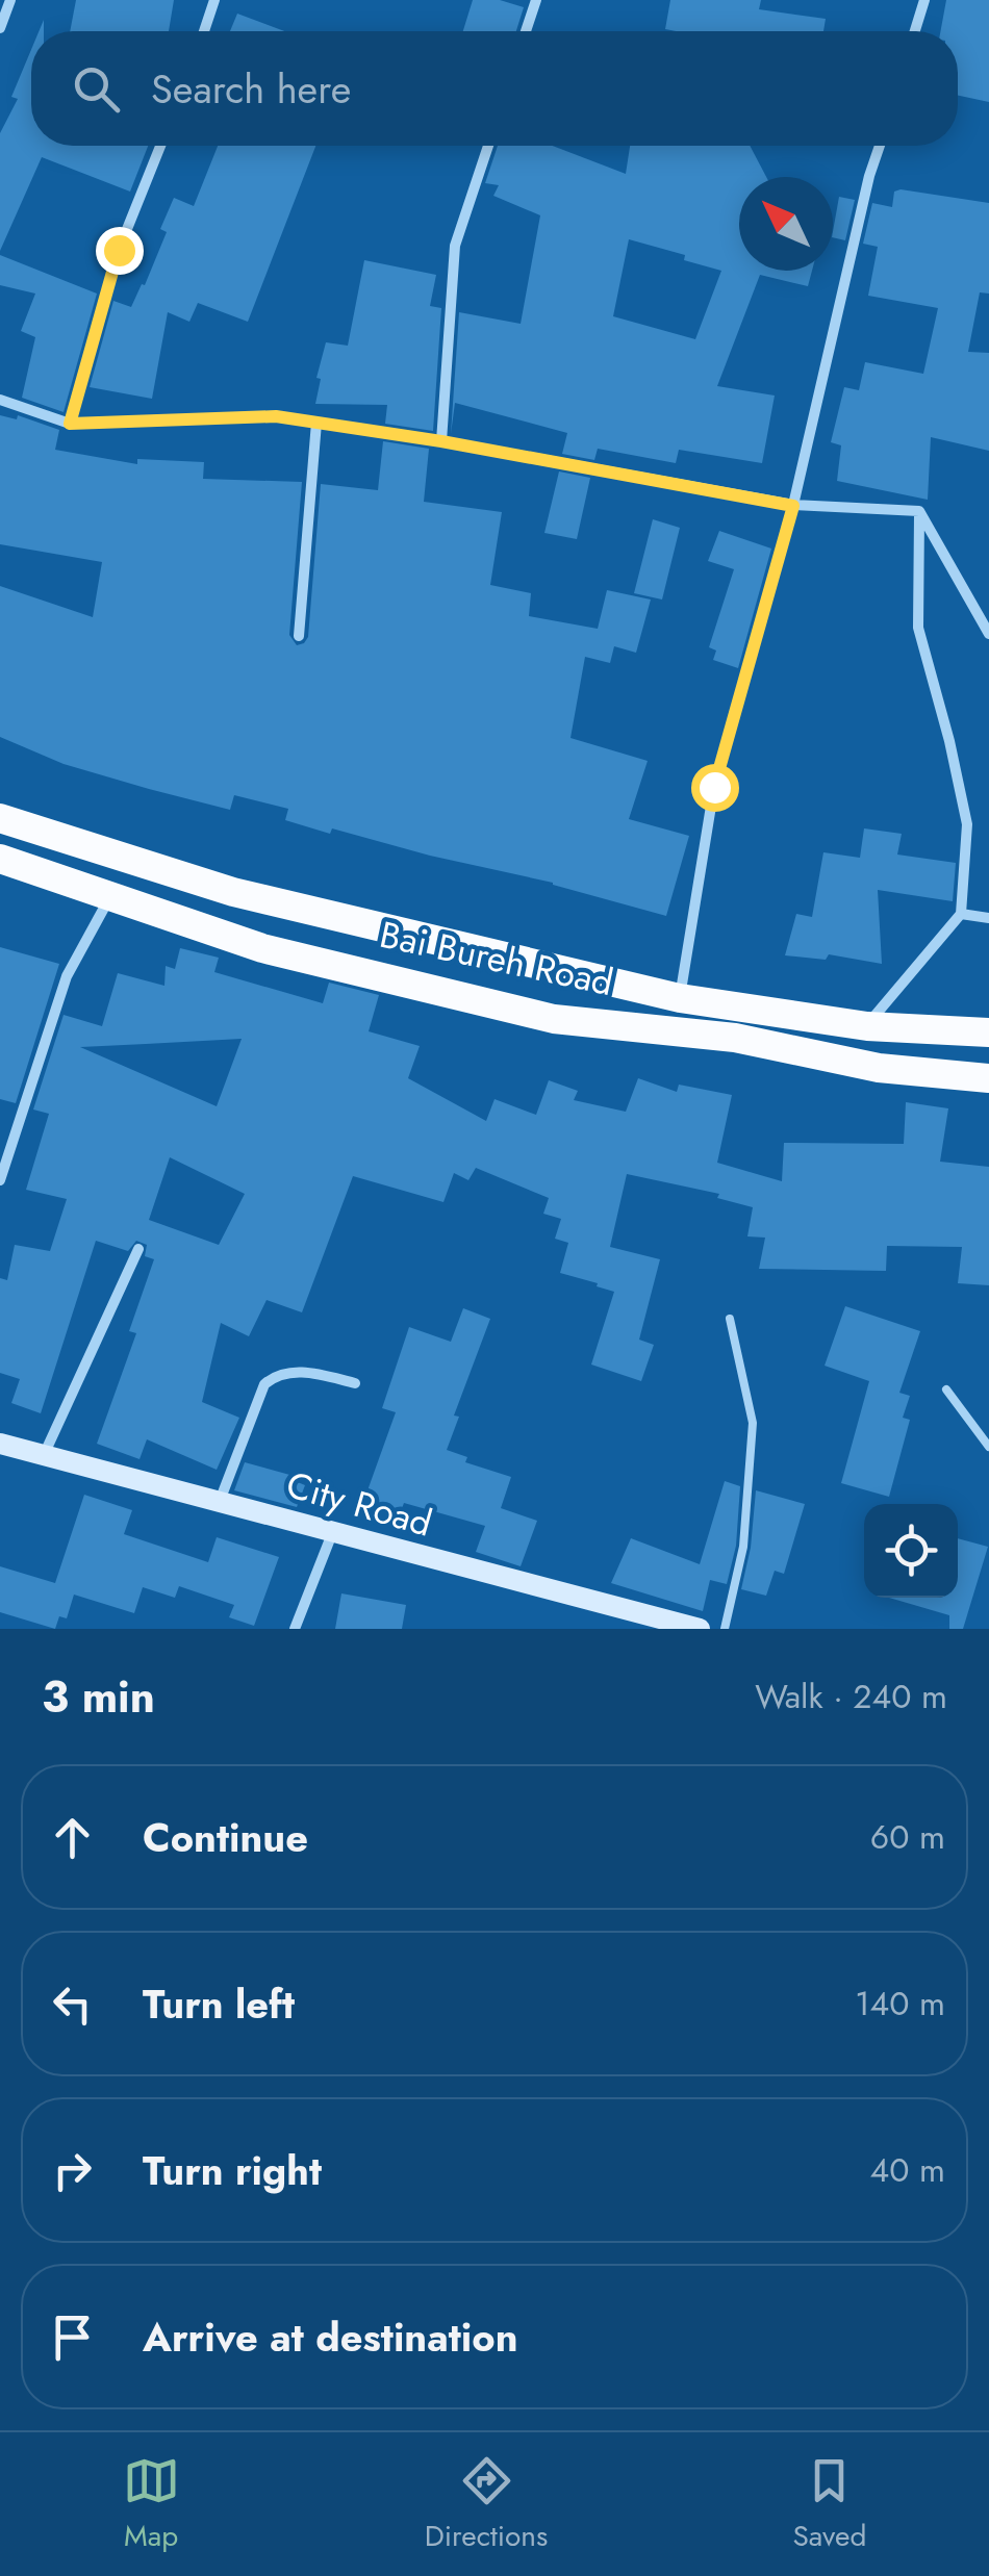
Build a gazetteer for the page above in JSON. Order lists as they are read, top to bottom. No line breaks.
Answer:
{"streets":{"highway":["Bai Bureh Road"],"main road":["City Road"]},"north":"top left","page":{"search":"Search here","heading":["3 min","Walk · 240 m"],"list":[["Continue","60 m"],["Turn left","140 m"],["Turn right","40 m"],"Arrive at destination"],"nav":["Map","Directions","Saved"]}}
